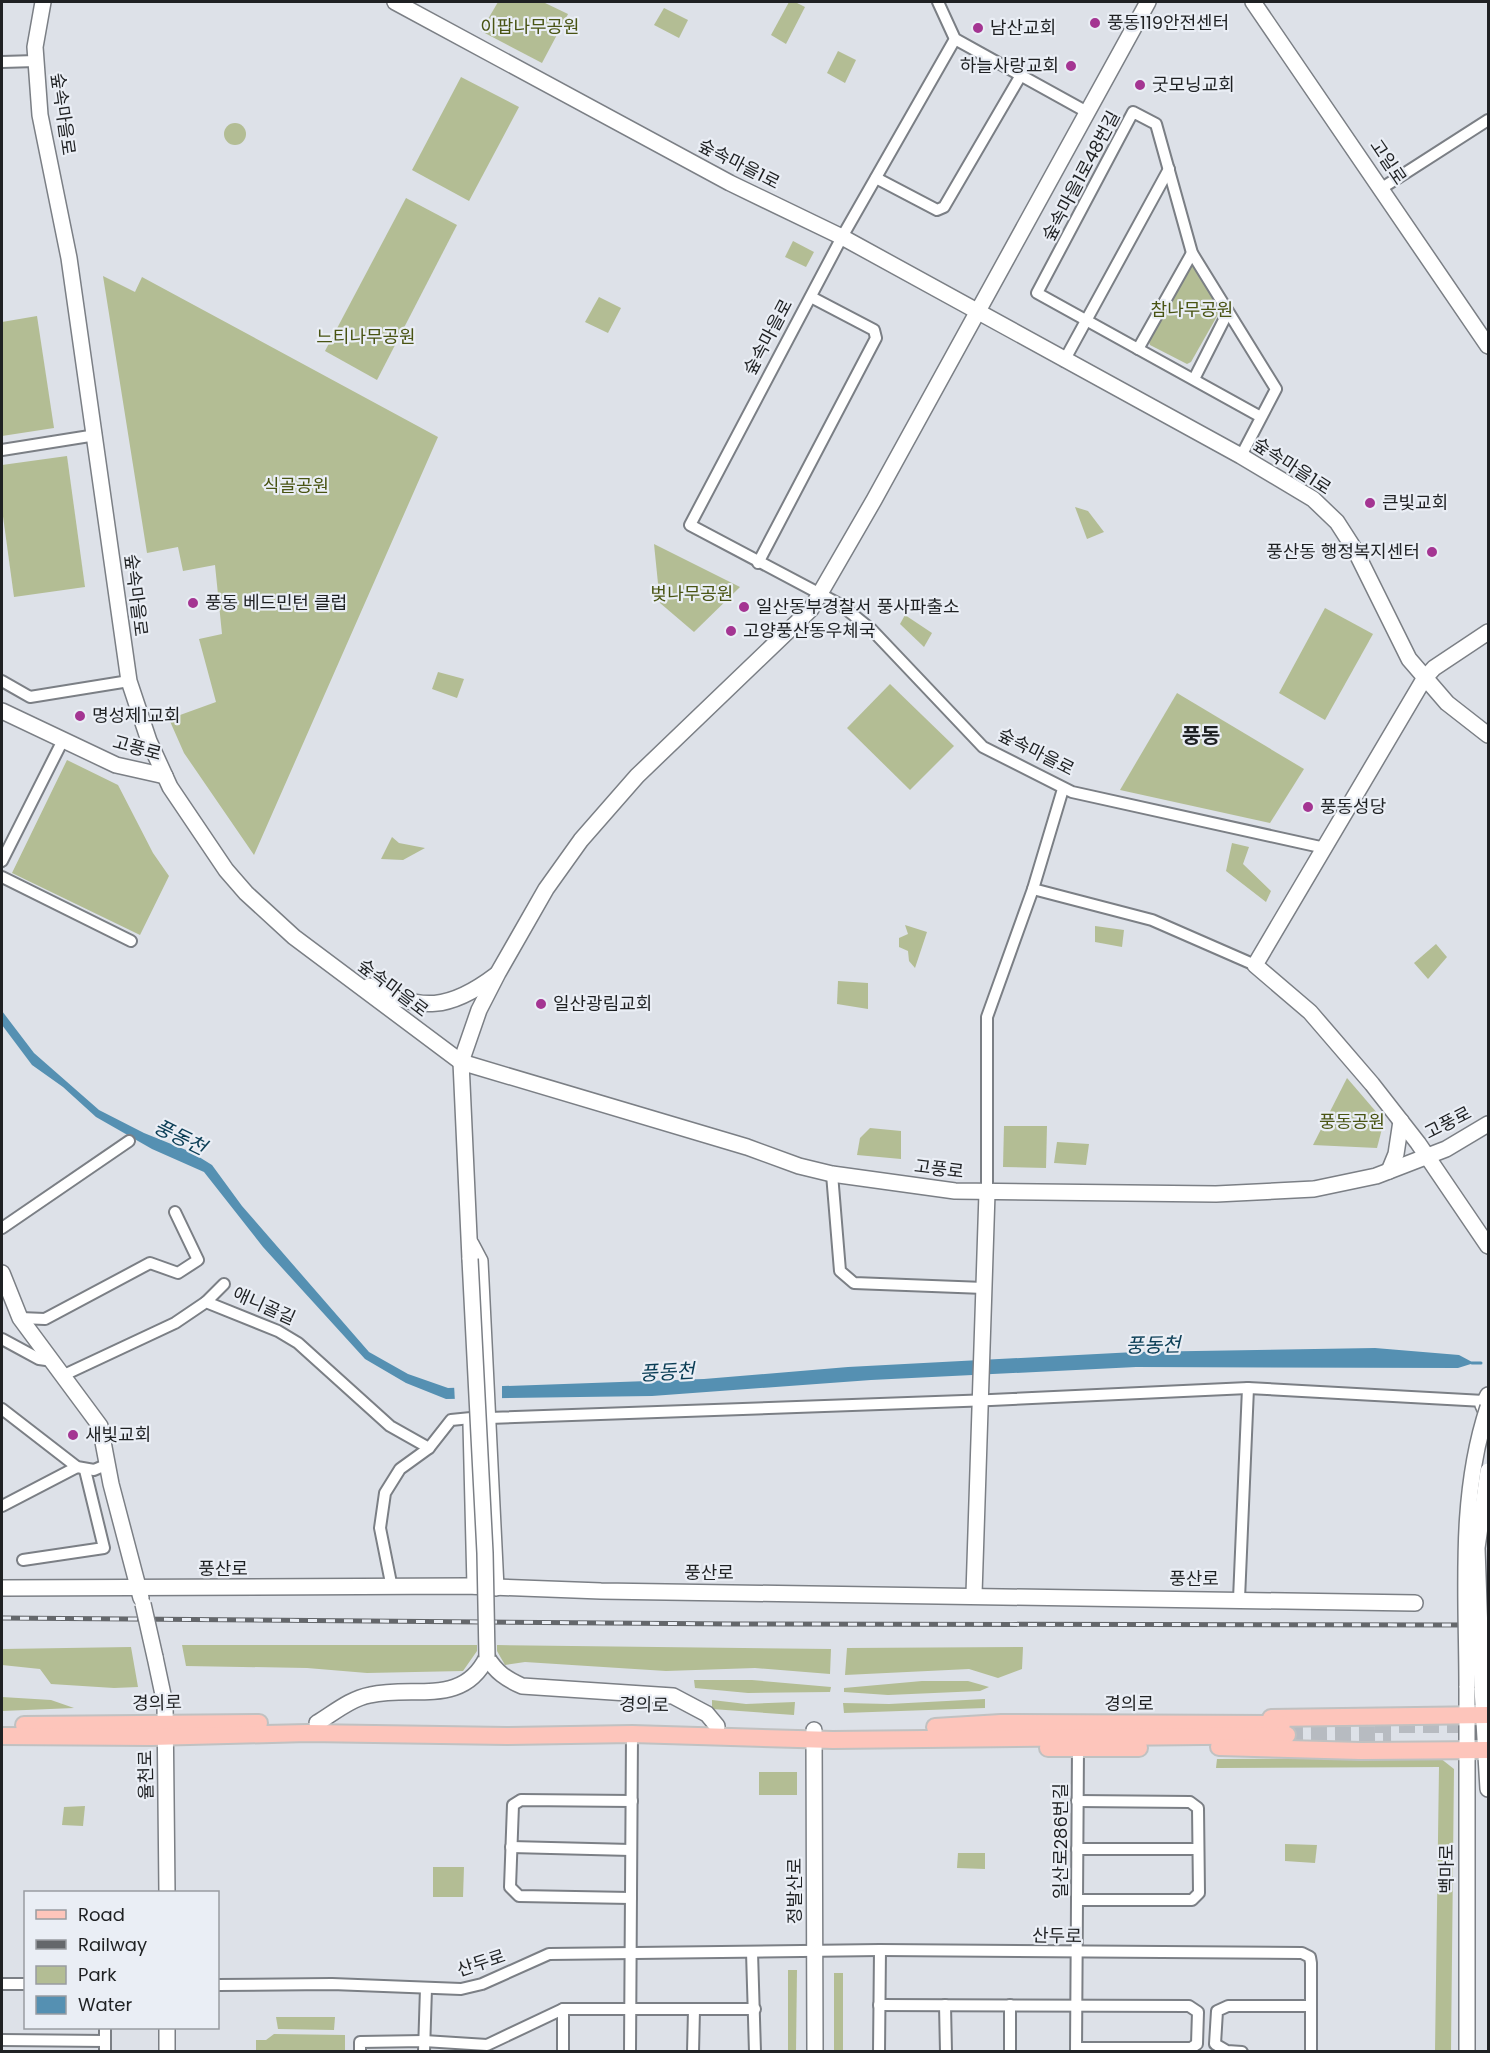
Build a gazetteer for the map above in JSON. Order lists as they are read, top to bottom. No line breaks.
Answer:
{"streets":{"main road":["숲속마을로","고일로","숲속마을1로","고풍로","풍산로","경의로","율천로","백마로","정발산로"],"street":["숲속마을1로48번길","애니골길","일산로286번길","산두로"]},"crossings":[["숲속마을로","고풍로"],["숲속마을1로","숲속마을1로48번길"],["풍산로","율천로"],["경의로","율천로"],["경의로","정발산로"],["경의로","산두로"],["일산로286번길","산두로"],["정발산로","산두로"]],"districts":["풍동"],"water":["풍동천"],"parks":["이팝나무공원","참나무공원","느티나무공원","식골공원","벚나무공원","풍동공원"],"places":["풍동119안전센터","남산교회","하늘사랑교회","굿모닝교회","큰빛교회","풍산동 행정복지센터","풍동 베드민턴 클럽","일산동부경찰서 풍사파출소","고양풍산동우체국","명성제1교회","풍동성당","일산광림교회","새빛교회"],"legend":["Road","Railway","Park","Water"]}
